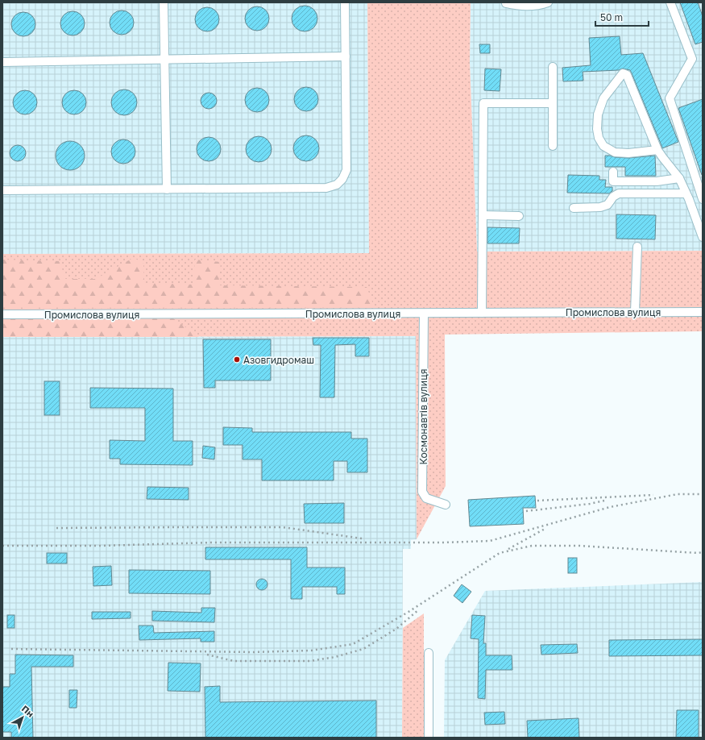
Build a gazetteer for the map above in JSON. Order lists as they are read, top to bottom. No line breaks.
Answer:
{"streets":{"street":["Промислова вулиця","Космонавтів вулиця"]},"crossings":[["Промислова вулиця","Космонавтів вулиця"]],"places":["Азовгидромаш"],"scale_bar":"50 m","north":"top right"}
